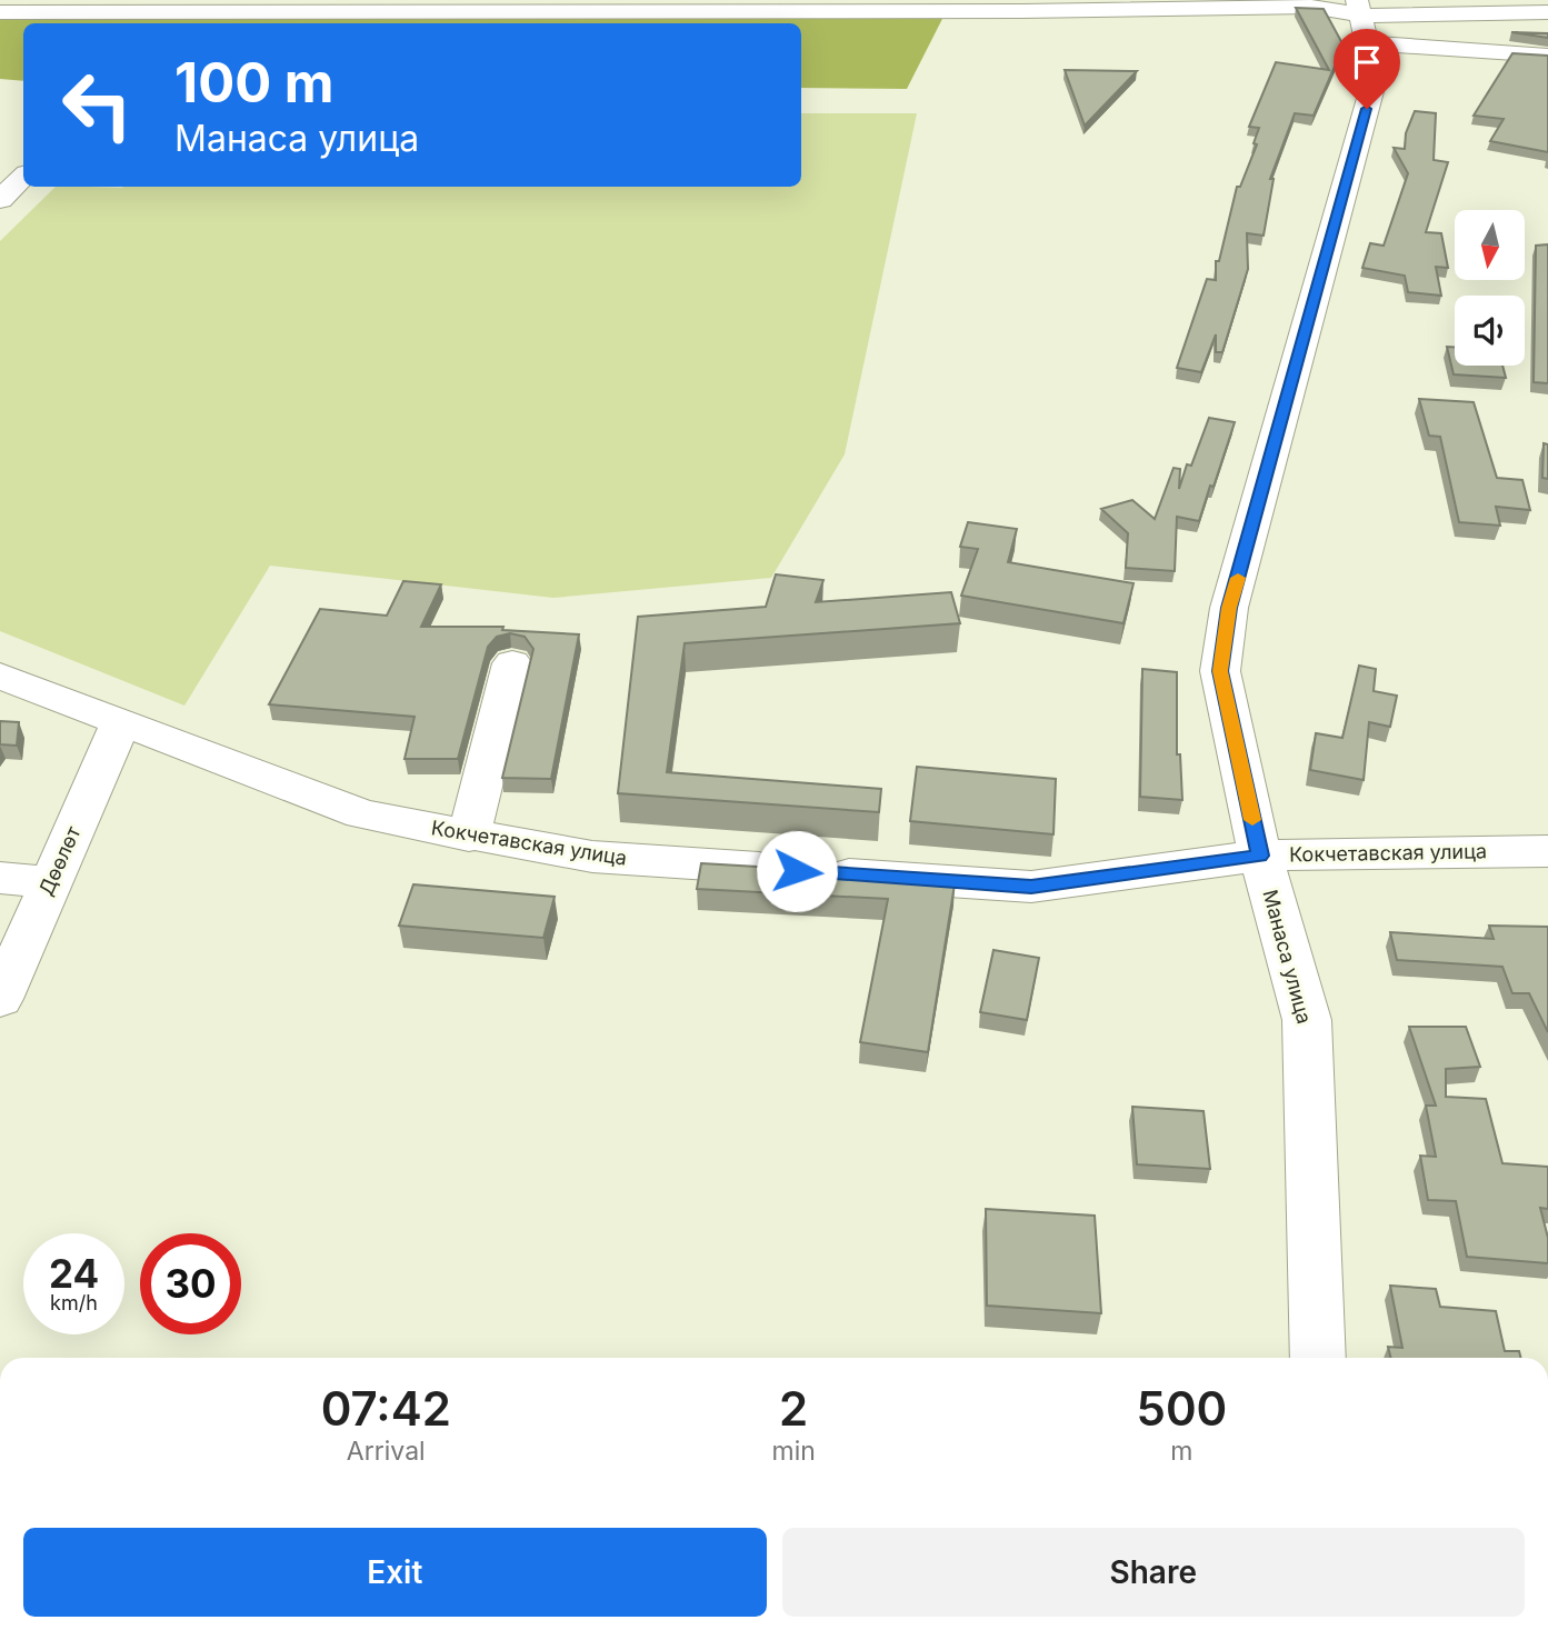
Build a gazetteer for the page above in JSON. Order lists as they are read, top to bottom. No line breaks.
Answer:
{"streets":{"street":["Кокчетавская улица","Дөөлөт","Манаса улица"]},"crossings":[["Кокчетавская улица","Дөөлөт"],["Кокчетавская улица","Манаса улица"]],"north":"bottom","page":{"turn":["100 m","Манаса улица"],"speed":"24 km/h","limit":"30","eta":["07:42","Arrival","2","min","500","m"],"buttons":["Exit","Share"]}}
